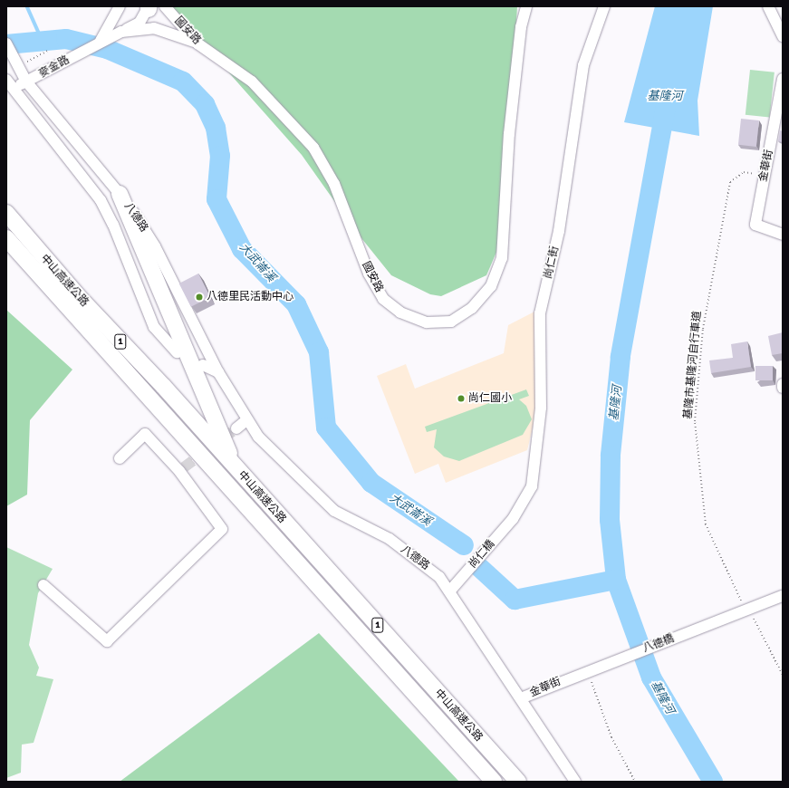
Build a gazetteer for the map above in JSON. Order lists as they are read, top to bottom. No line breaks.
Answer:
{"streets":{"highway":["中山高速公路","1"],"street":["國安路","麥金路","金華街","八德路","尚仁街","尚仁橋","八德橋"],"path":["基隆市基隆河自行車道"]},"crossings":[["國安路","麥金路"],["麥金路","八德路"],["金華街","八德路"],["金華街","基隆市基隆河自行車道"],["金華街","八德橋"],["八德路","尚仁橋"],["尚仁街","尚仁橋"],["基隆市基隆河自行車道","八德橋"]],"water":["基隆河","大武崙溪"],"places":["八德里民活動中心","尚仁國小"]}
